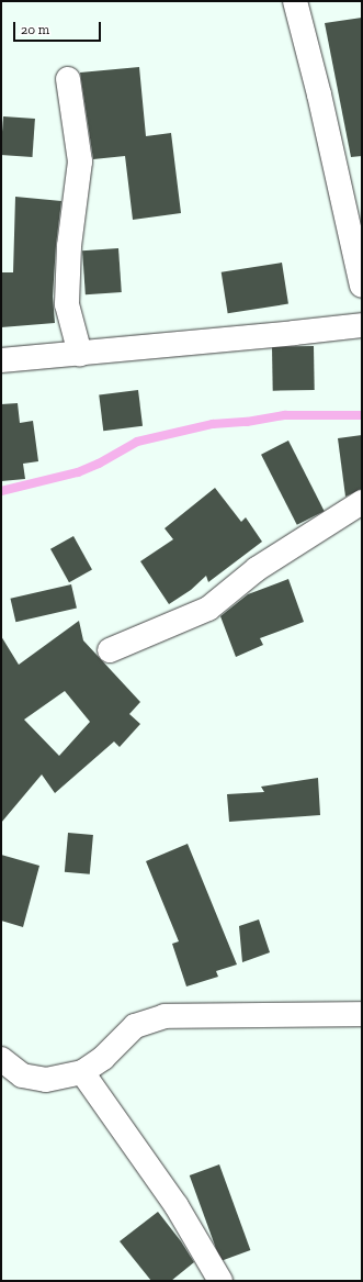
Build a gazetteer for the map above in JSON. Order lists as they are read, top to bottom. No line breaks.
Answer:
{"scale_bar":"20 m"}
